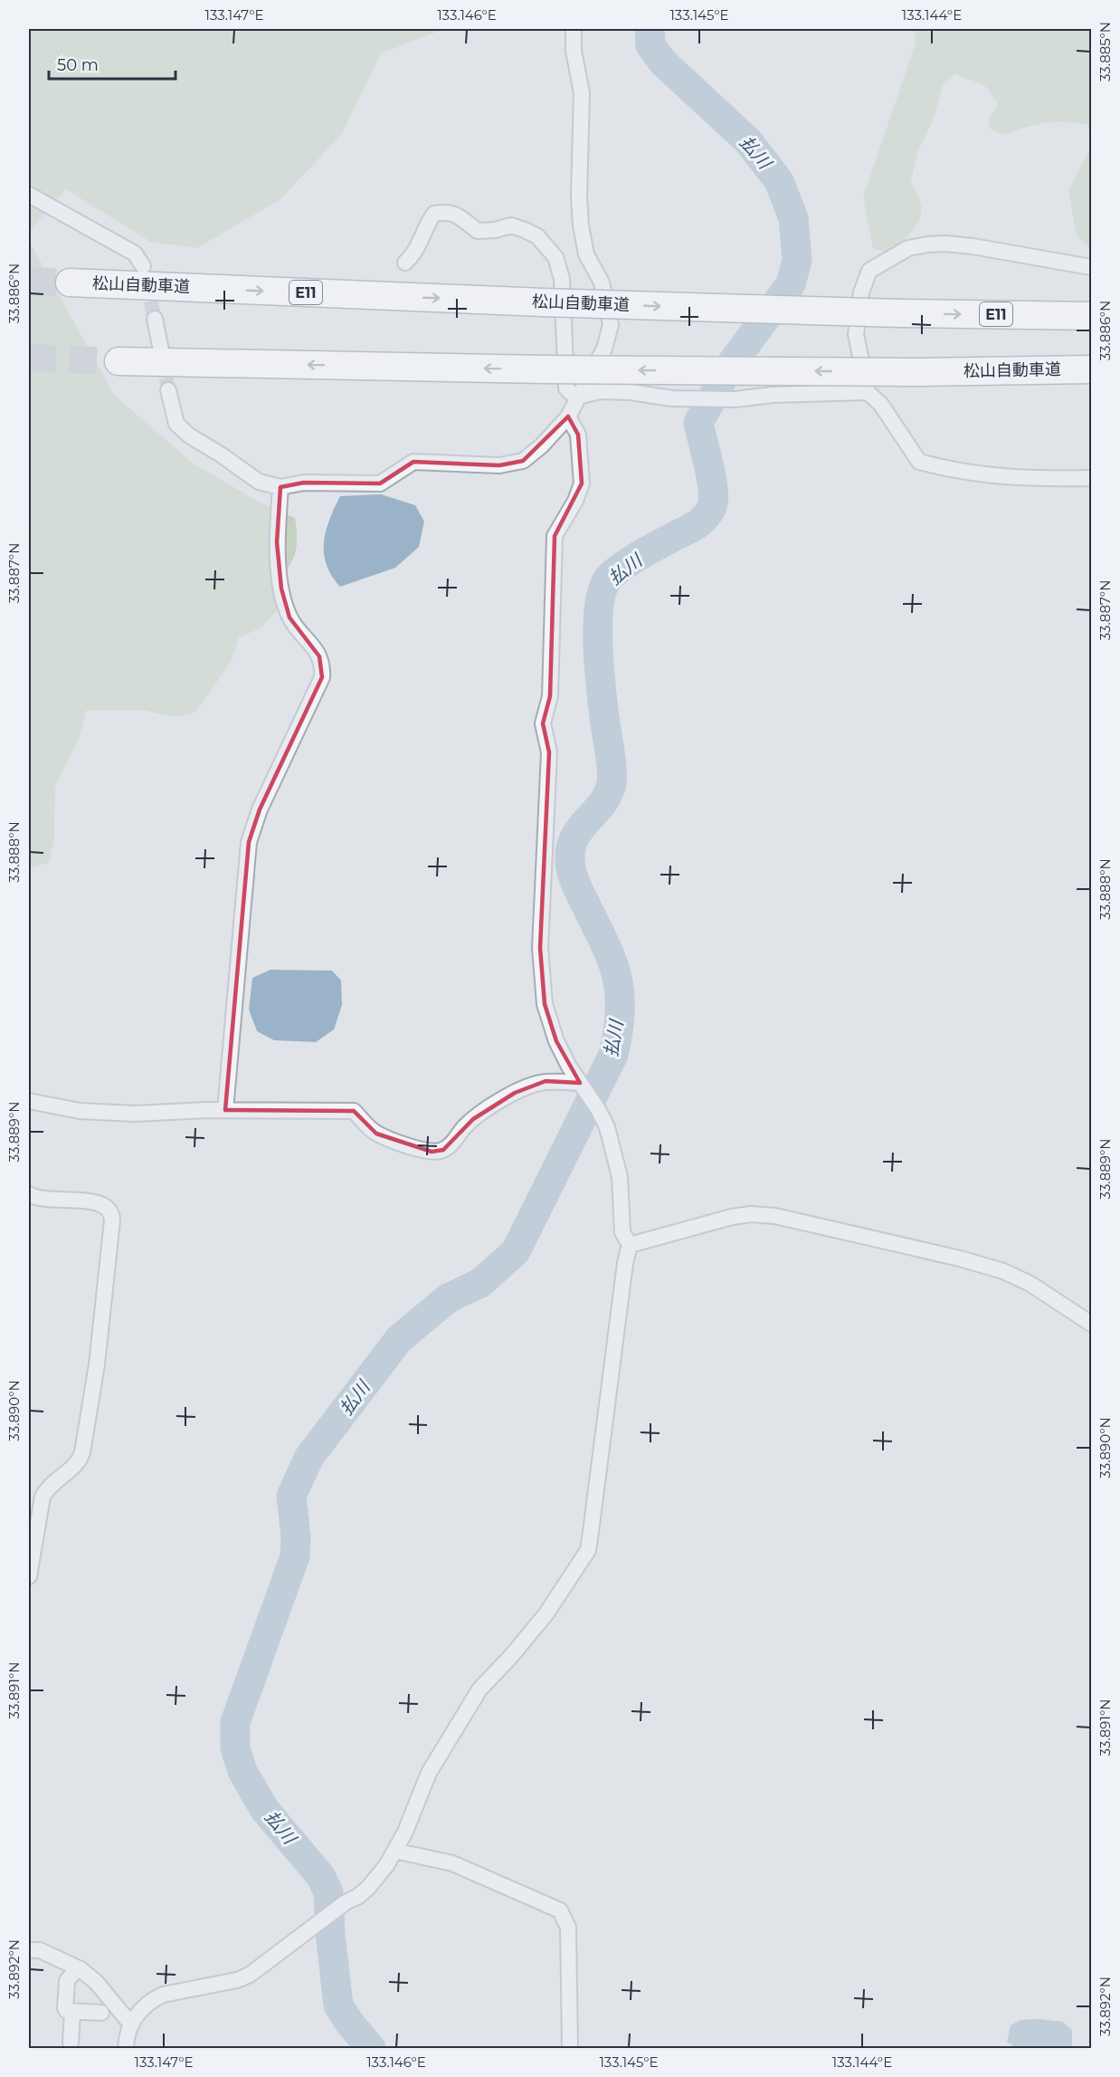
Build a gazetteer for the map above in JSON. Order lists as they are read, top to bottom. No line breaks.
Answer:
{"streets":{"highway":["松山自動車道","E11"]},"water":["払川"],"scale_bar":"50 m","coordinates":["133.147°E","133.146°E","133.145°E","133.144°E","33.885°N","33.886°N","33.887°N","33.888°N","33.889°N","33.890°N","33.891°N","33.892°N"]}
